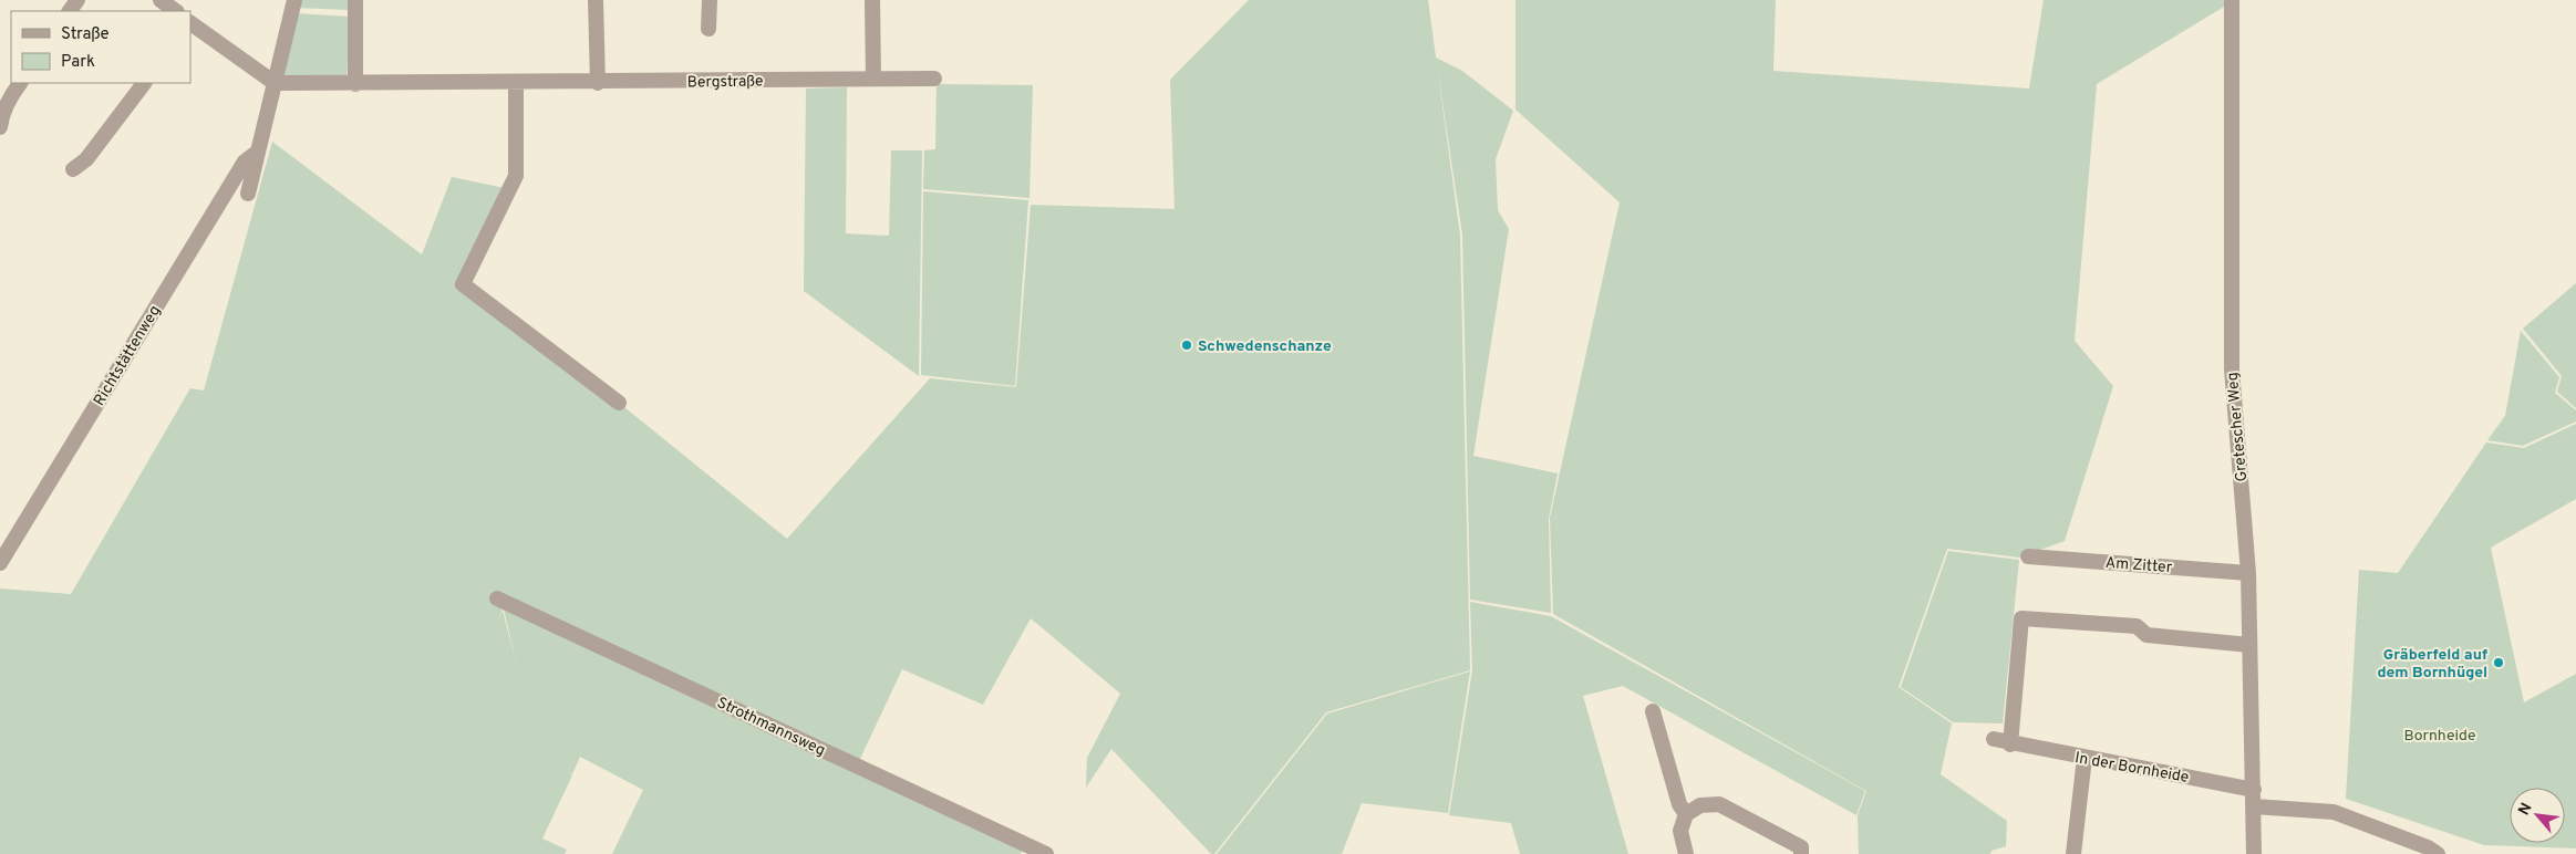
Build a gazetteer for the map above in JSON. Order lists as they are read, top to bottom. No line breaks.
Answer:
{"streets":{"street":["Bergstraße","Richtstättenweg","Gretescher Weg","Am Zitter","Strothmannsweg","In der Bornheide"]},"crossings":[["Gretescher Weg","Am Zitter"],["Gretescher Weg","In der Bornheide"]],"parks":["Bornheide"],"places":["Schwedenschanze","Gräberfeld auf dem Bornhügel"],"legend":["Straße","Park"],"north":"top left"}
